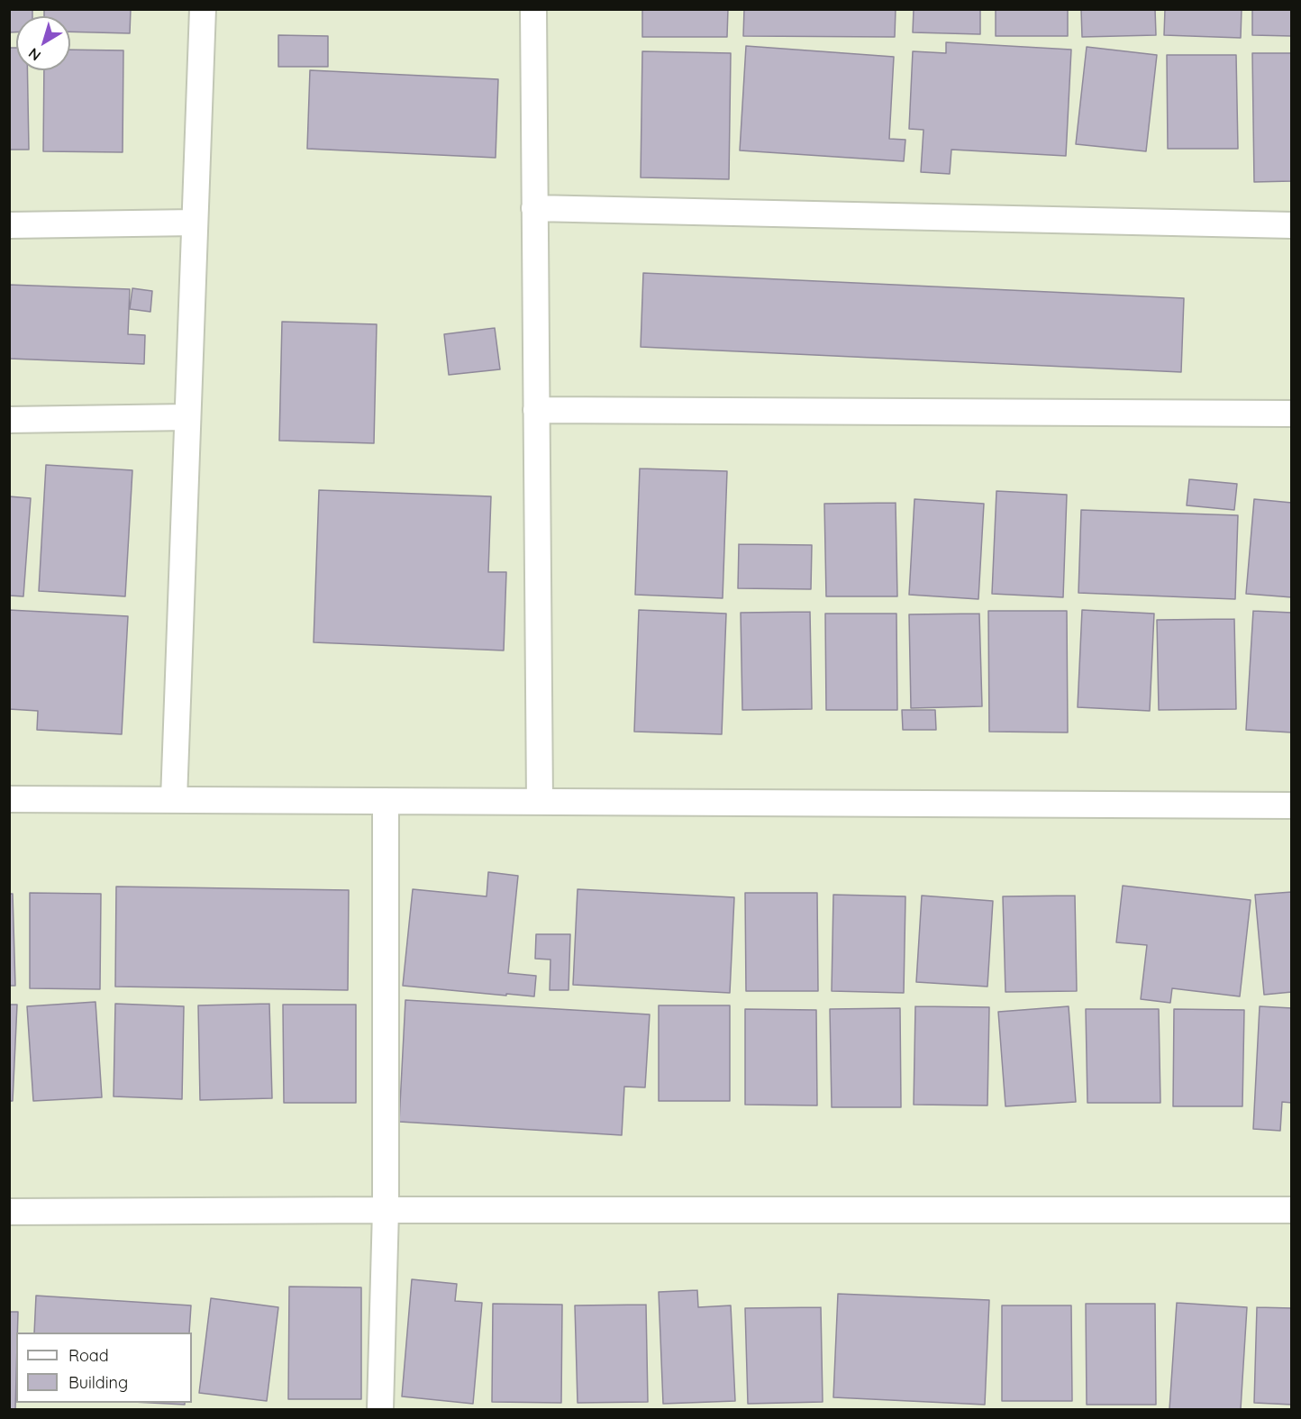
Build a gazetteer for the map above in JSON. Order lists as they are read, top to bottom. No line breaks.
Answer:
{"legend":["Road","Building"],"north":"bottom left"}
